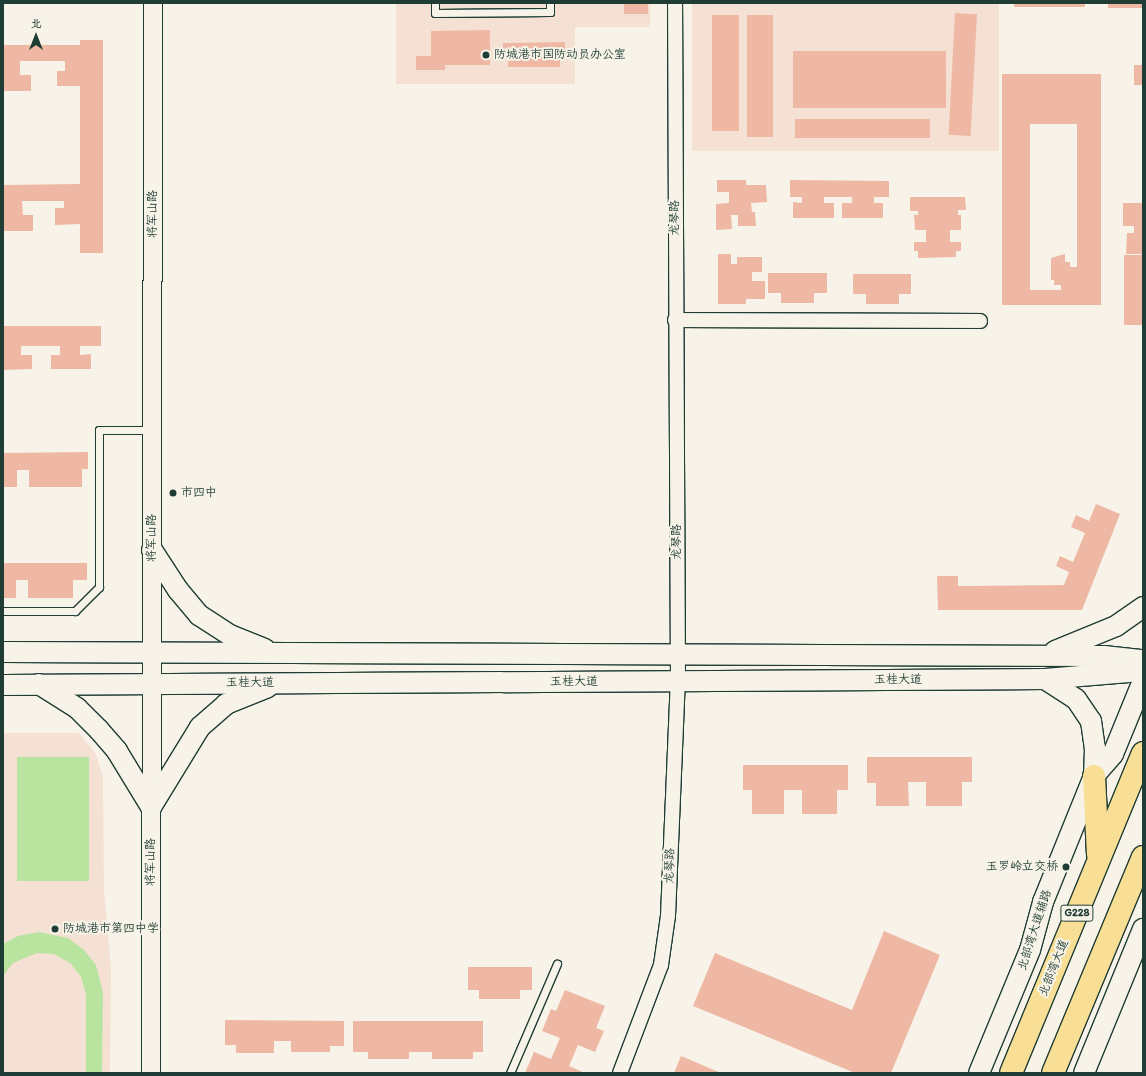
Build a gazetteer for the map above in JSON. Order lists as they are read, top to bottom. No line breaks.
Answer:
{"streets":{"highway":["G228","北部湾大道"],"main road":["玉桂大道","北部湾大道辅路"],"street":["将军山路","龙琴路"]},"crossings":[["将军山路","玉桂大道"],["龙琴路","玉桂大道"]],"places":["防城港市国防动员办公室","市四中","玉罗岭立交桥","防城港市第四中学"],"north":"top"}
